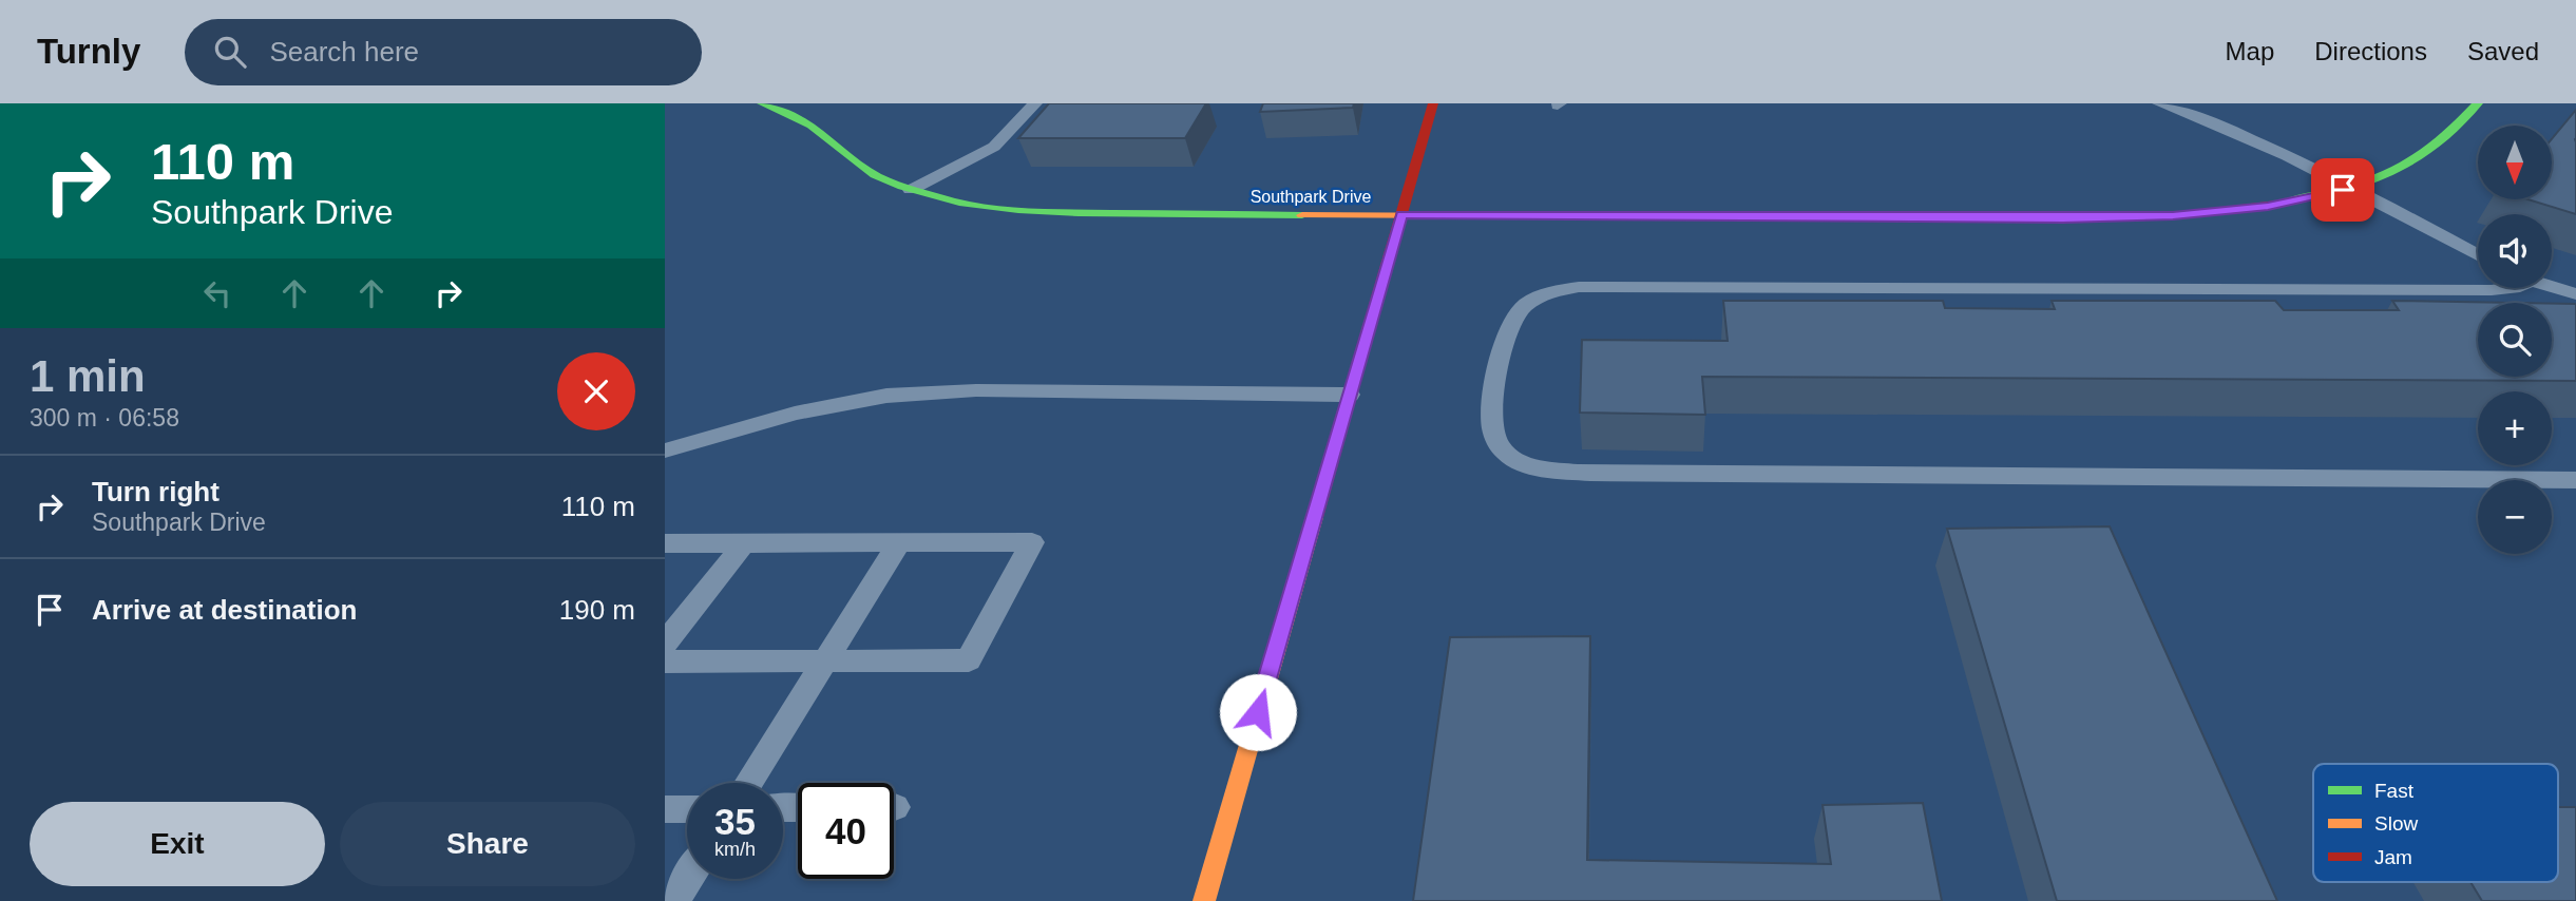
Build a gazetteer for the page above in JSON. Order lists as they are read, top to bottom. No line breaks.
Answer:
{"streets":{"street":["Southpark Drive"]},"legend":["Fast","Slow","Jam"],"north":"bottom","page":{"header":"Turnly","search":"Search here","nav":["Map","Directions","Saved"],"turn":["110 m","Southpark Drive"],"map_buttons":["+","−"],"heading":["1 min","300 m · 06:58"],"list":[{"name":"Turn right","note":"Southpark Drive","value":"110 m"},{"name":"Arrive at destination","value":"190 m"}],"speed":"35 km/h","limit":"40","buttons":["Exit","Share"]}}
